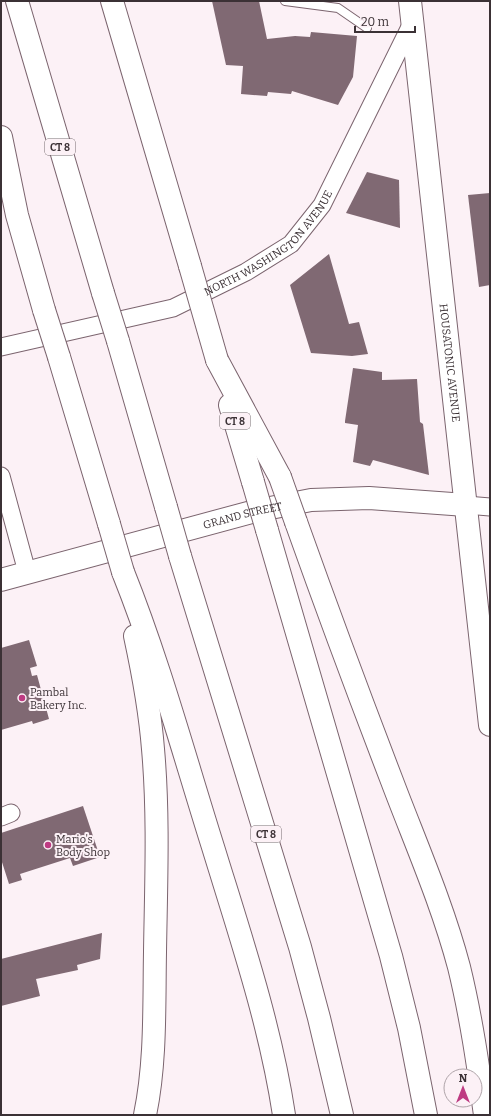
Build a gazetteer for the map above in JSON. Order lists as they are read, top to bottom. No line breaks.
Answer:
{"streets":{"main road":["CT 8","NORTH WASHINGTON AVENUE","HOUSATONIC AVENUE","GRAND STREET"]},"crossings":[["NORTH WASHINGTON AVENUE","HOUSATONIC AVENUE"],["HOUSATONIC AVENUE","GRAND STREET"]],"places":["Pambal Bakery Inc.","Mario's Body Shop"],"scale_bar":"20 m","north":"top"}
